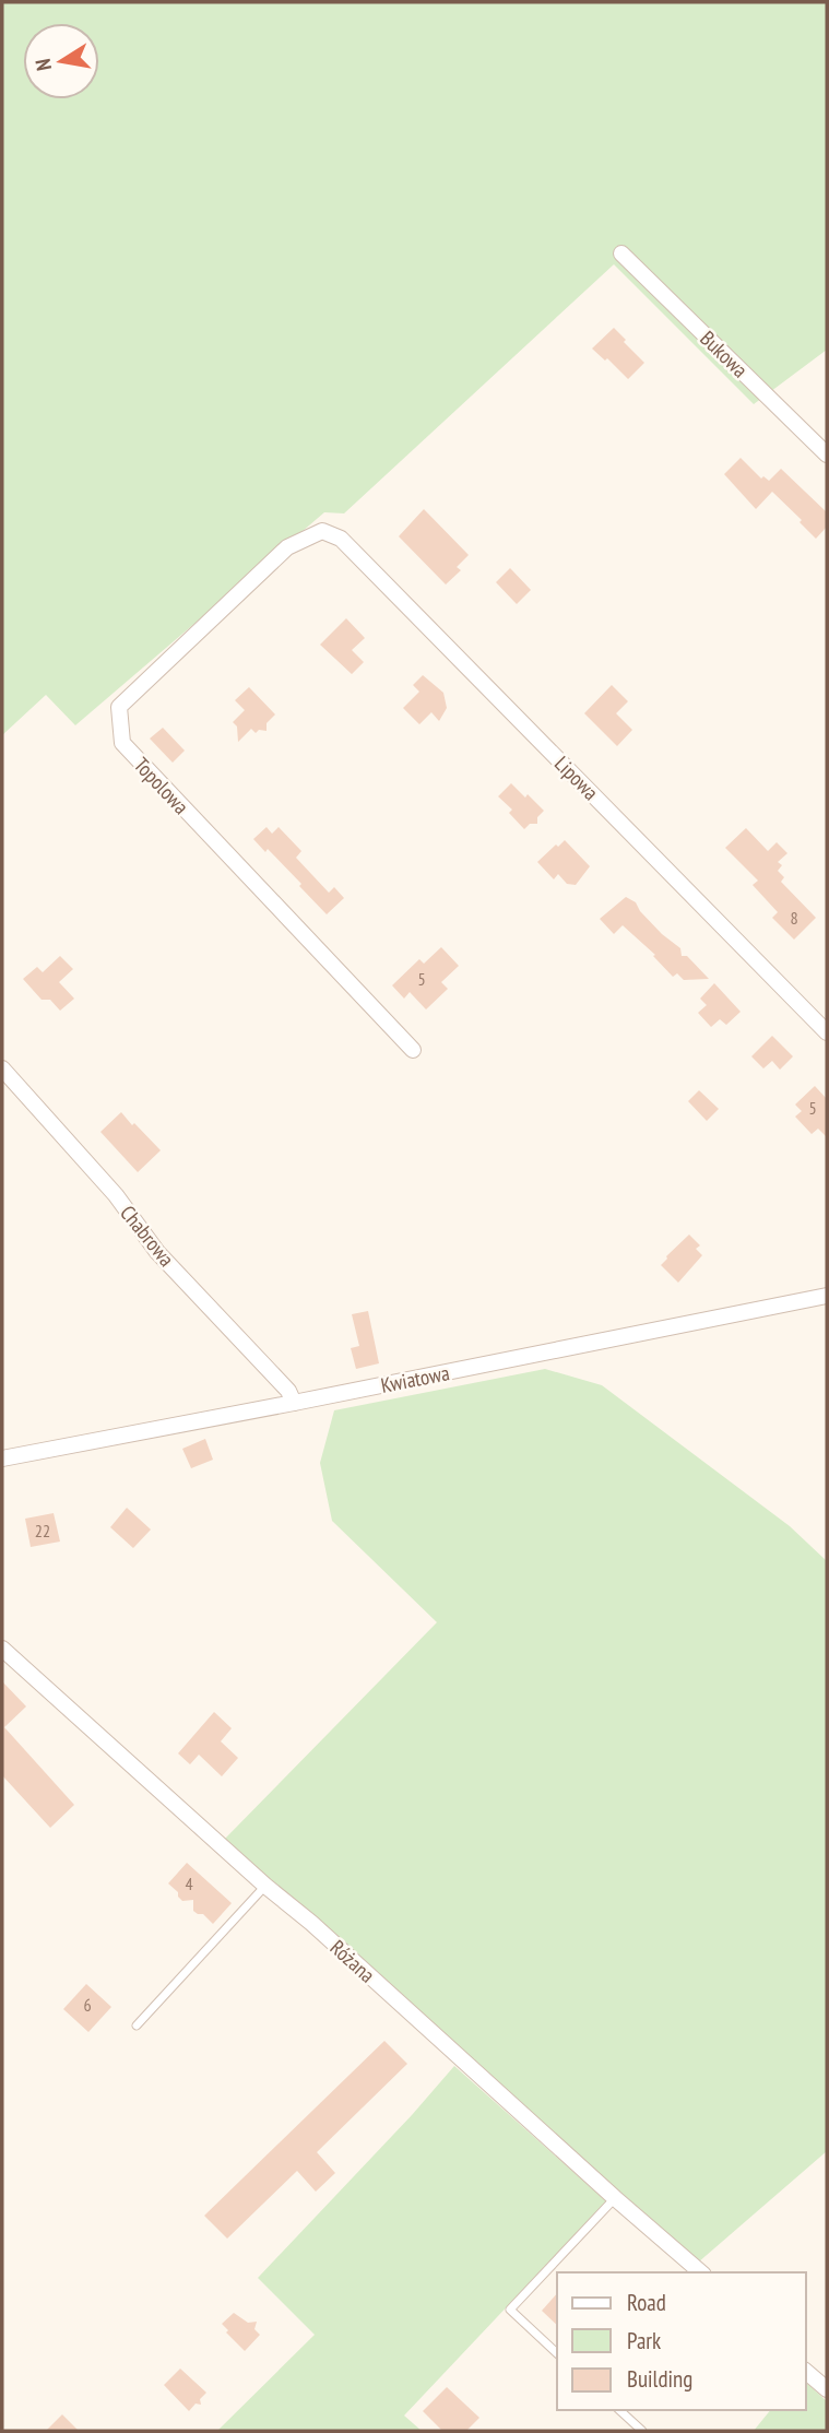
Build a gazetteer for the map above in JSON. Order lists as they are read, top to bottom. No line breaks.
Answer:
{"streets":{"street":["Bukowa","Lipowa","Topolowa","Chabrowa","Kwiatowa","Różana"]},"crossings":[["Lipowa","Topolowa"],["Chabrowa","Kwiatowa"]],"house_numbers":["8","5","5","22","4","6"],"legend":["Road","Park","Building"],"north":"left"}
